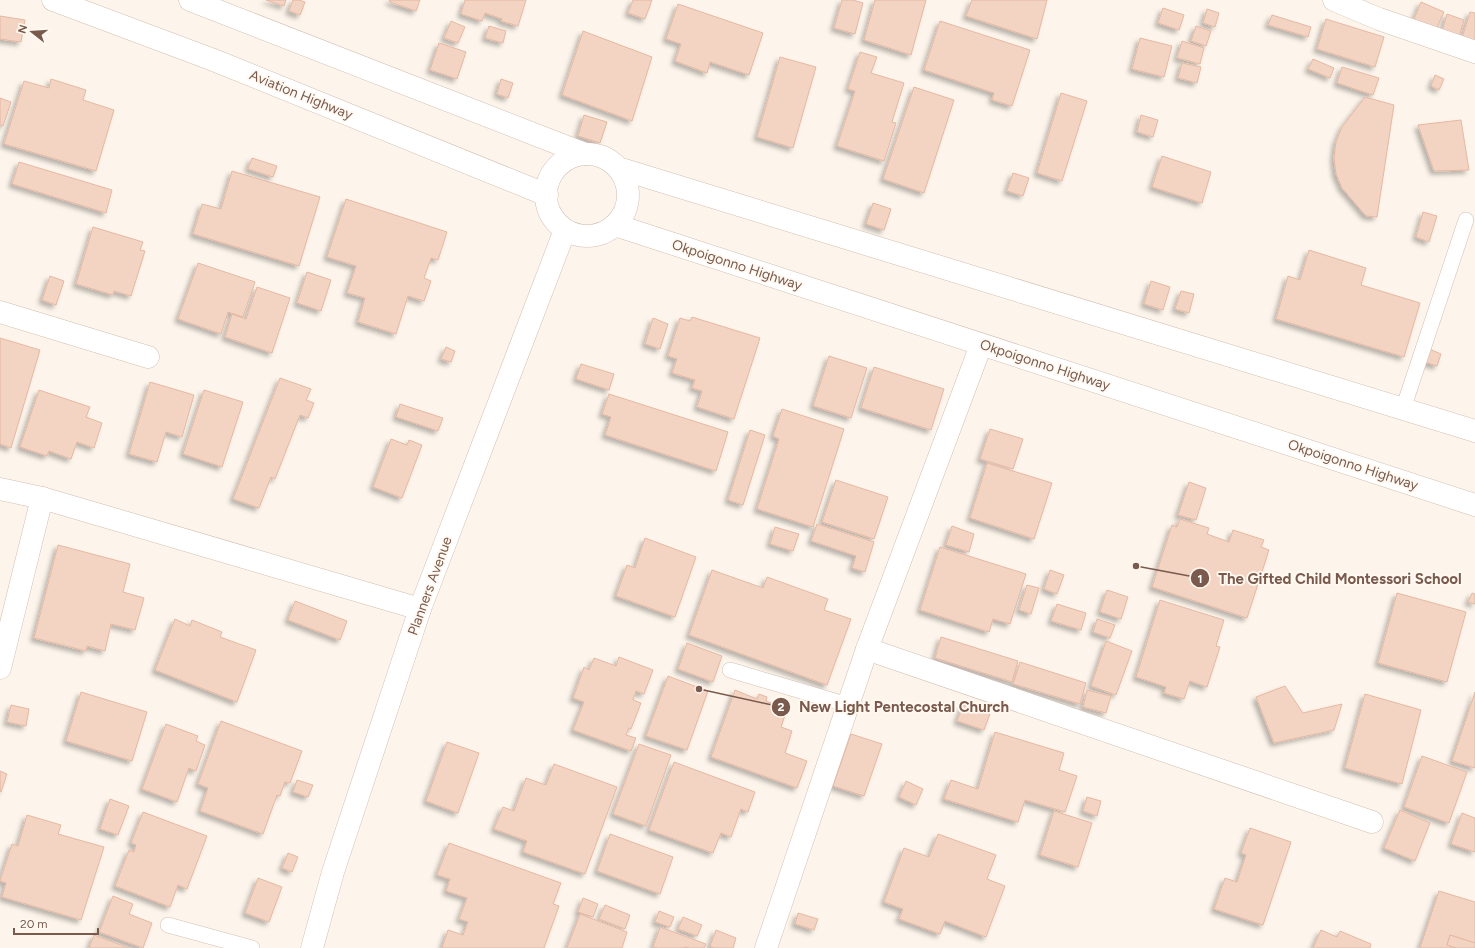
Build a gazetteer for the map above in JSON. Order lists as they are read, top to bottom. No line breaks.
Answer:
{"streets":{"street":["Aviation Highway","Okpoigonno Highway","Planners Avenue"]},"crossings":[["Aviation Highway","Okpoigonno Highway"],["Aviation Highway","Planners Avenue"],["Okpoigonno Highway","Planners Avenue"]],"places":["The Gifted Child Montessori School","New Light Pentecostal Church"],"scale_bar":"20 m","north":"left"}
